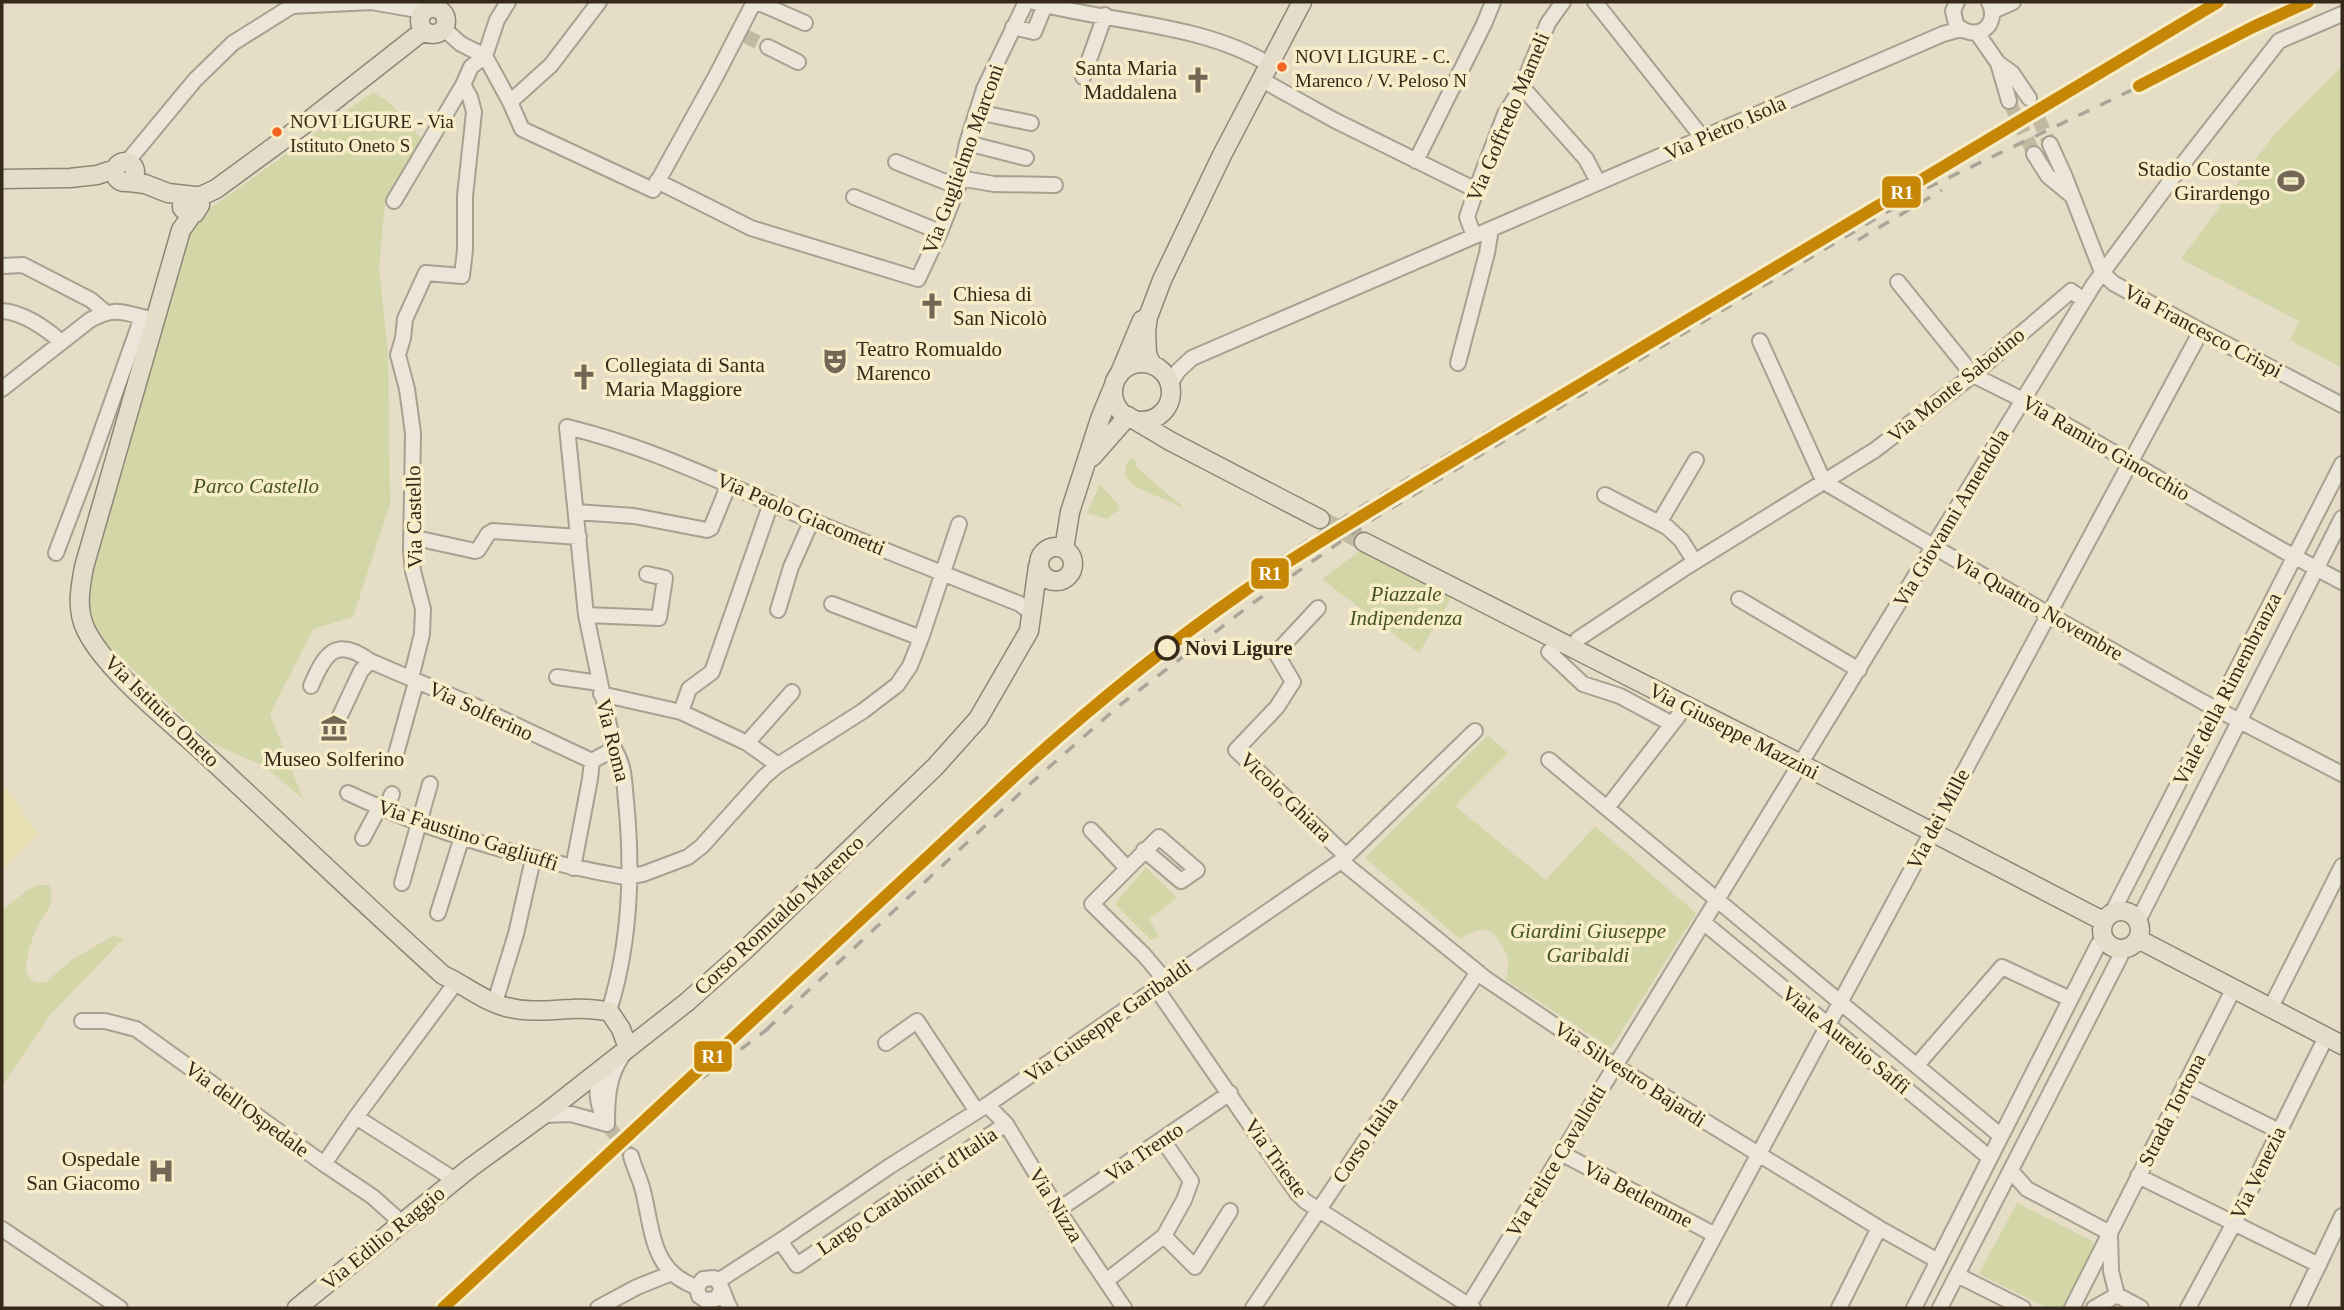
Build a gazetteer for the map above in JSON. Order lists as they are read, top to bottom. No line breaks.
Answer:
{"streets":{"main road":["Via Istituto Oneto","Via Giuseppe Mazzini","Corso Romualdo Marenco","Via Edilio Raggio"],"street":["Via Goffredo Mameli","Via Pietro Isola","Via Guglielmo Marconi","Via Francesco Crispi","Via Monte Sabotino","Via Ramiro Ginocchio","Via Paolo Giacometti","Via Castello","Via Giovanni Amendola","Via Quattro Novembre","Viale della Rimembranza","Via Solferino","Via Roma","Vicolo Ghiara","Via dei Mille","Via Faustino Gagliuffi","Via Giuseppe Garibaldi","Viale Aurelio Saffi","Via Silvestro Bajardi","Via dell'Ospedale","Strada Tortona","Corso Italia","Via Trento","Via Trieste","Via Felice Cavallotti","Via Venezia","Largo Carabinieri d'Italia","Via Betlemme","Via Nizza"]},"crossings":[["Via Goffredo Mameli","Via Pietro Isola"],["Via Francesco Crispi","Via Giovanni Amendola"],["Via Francesco Crispi","Via dei Mille"],["Via Monte Sabotino","Via Ramiro Ginocchio"],["Via Monte Sabotino","Via Giovanni Amendola"],["Via Monte Sabotino","Via Quattro Novembre"],["Via Monte Sabotino","Via Giuseppe Mazzini"],["Via Ramiro Ginocchio","Via Giovanni Amendola"],["Via Ramiro Ginocchio","Viale della Rimembranza"],["Via Ramiro Ginocchio","Via dei Mille"],["Via Paolo Giacometti","Via Roma"],["Via Paolo Giacometti","Corso Romualdo Marenco"],["Via Castello","Via Solferino"],["Via Giovanni Amendola","Via Quattro Novembre"],["Via Giovanni Amendola","Via Giuseppe Mazzini"],["Via Giovanni Amendola","Via Felice Cavallotti"],["Via Quattro Novembre","Viale della Rimembranza"],["Via Quattro Novembre","Via dei Mille"],["Viale della Rimembranza","Via Giuseppe Mazzini"],["Viale della Rimembranza","Viale Aurelio Saffi"],["Viale della Rimembranza","Via Silvestro Bajardi"],["Via Istituto Oneto","Via Roma"],["Via Giuseppe Mazzini","Via dei Mille"],["Via Giuseppe Mazzini","Via Felice Cavallotti"],["Via Roma","Via Faustino Gagliuffi"],["Vicolo Ghiara","Via Giuseppe Garibaldi"],["Vicolo Ghiara","Via Silvestro Bajardi"],["Via dei Mille","Viale Aurelio Saffi"],["Via dei Mille","Via Silvestro Bajardi"],["Via dei Mille","Via Betlemme"],["Corso Romualdo Marenco","Via Edilio Raggio"],["Via Giuseppe Garibaldi","Via Silvestro Bajardi"],["Via Giuseppe Garibaldi","Via Trieste"],["Via Giuseppe Garibaldi","Largo Carabinieri d'Italia"],["Via Giuseppe Garibaldi","Via Nizza"],["Viale Aurelio Saffi","Strada Tortona"],["Viale Aurelio Saffi","Via Felice Cavallotti"],["Via Silvestro Bajardi","Corso Italia"],["Via Silvestro Bajardi","Via Felice Cavallotti"],["Via dell'Ospedale","Via Edilio Raggio"],["Corso Italia","Via Trieste"],["Via Trento","Via Trieste"],["Via Trento","Via Nizza"],["Via Trieste","Via Felice Cavallotti"],["Via Felice Cavallotti","Via Betlemme"],["Largo Carabinieri d'Italia","Via Nizza"]],"parks":["Parco Castello","Piazzale Indipendenza","Giardini Giuseppe Garibaldi"],"places":{"other":["NOVI LIGURE - C. Marenco / V. Peloso N","NOVI LIGURE - Via Istituto Oneto S","Novi Ligure"],"church":["Santa Maria Maddalena","Chiesa di San Nicolò","Collegiata di Santa Maria Maggiore"],"sports":["Stadio Costante Girardengo"],"theatre":["Teatro Romualdo Marenco"],"museum":["Museo Solferino"],"hospital":["Ospedale San Giacomo"]},"lines":["transit line R1"]}
